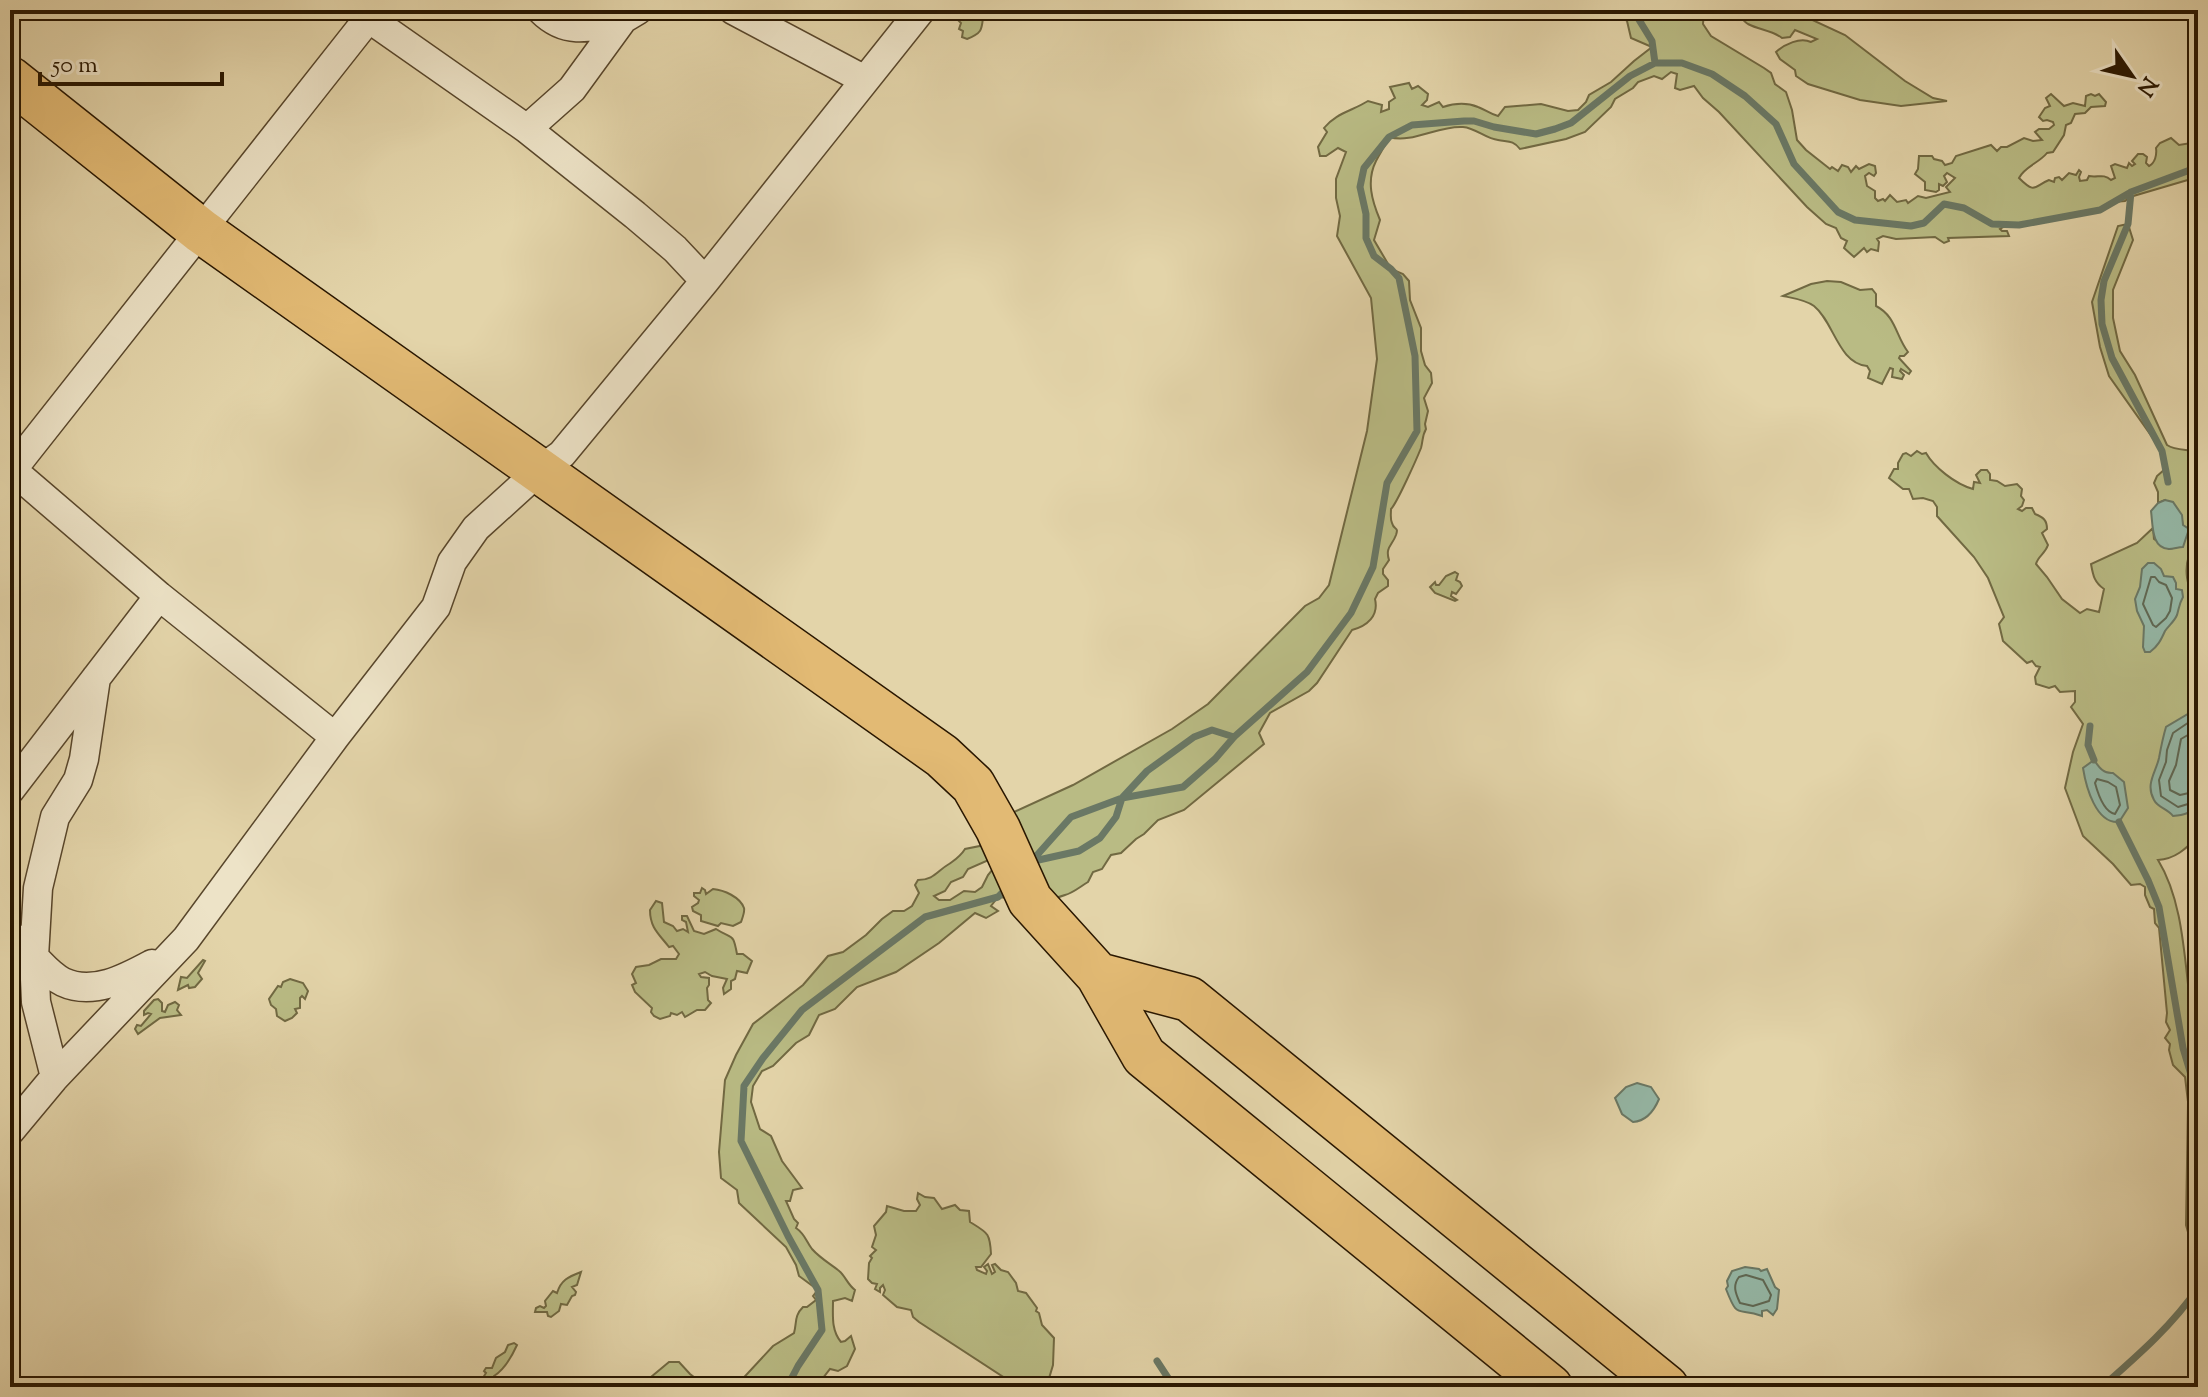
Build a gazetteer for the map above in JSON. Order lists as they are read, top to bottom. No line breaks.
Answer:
{"scale_bar":"50 m","north":"bottom right"}
